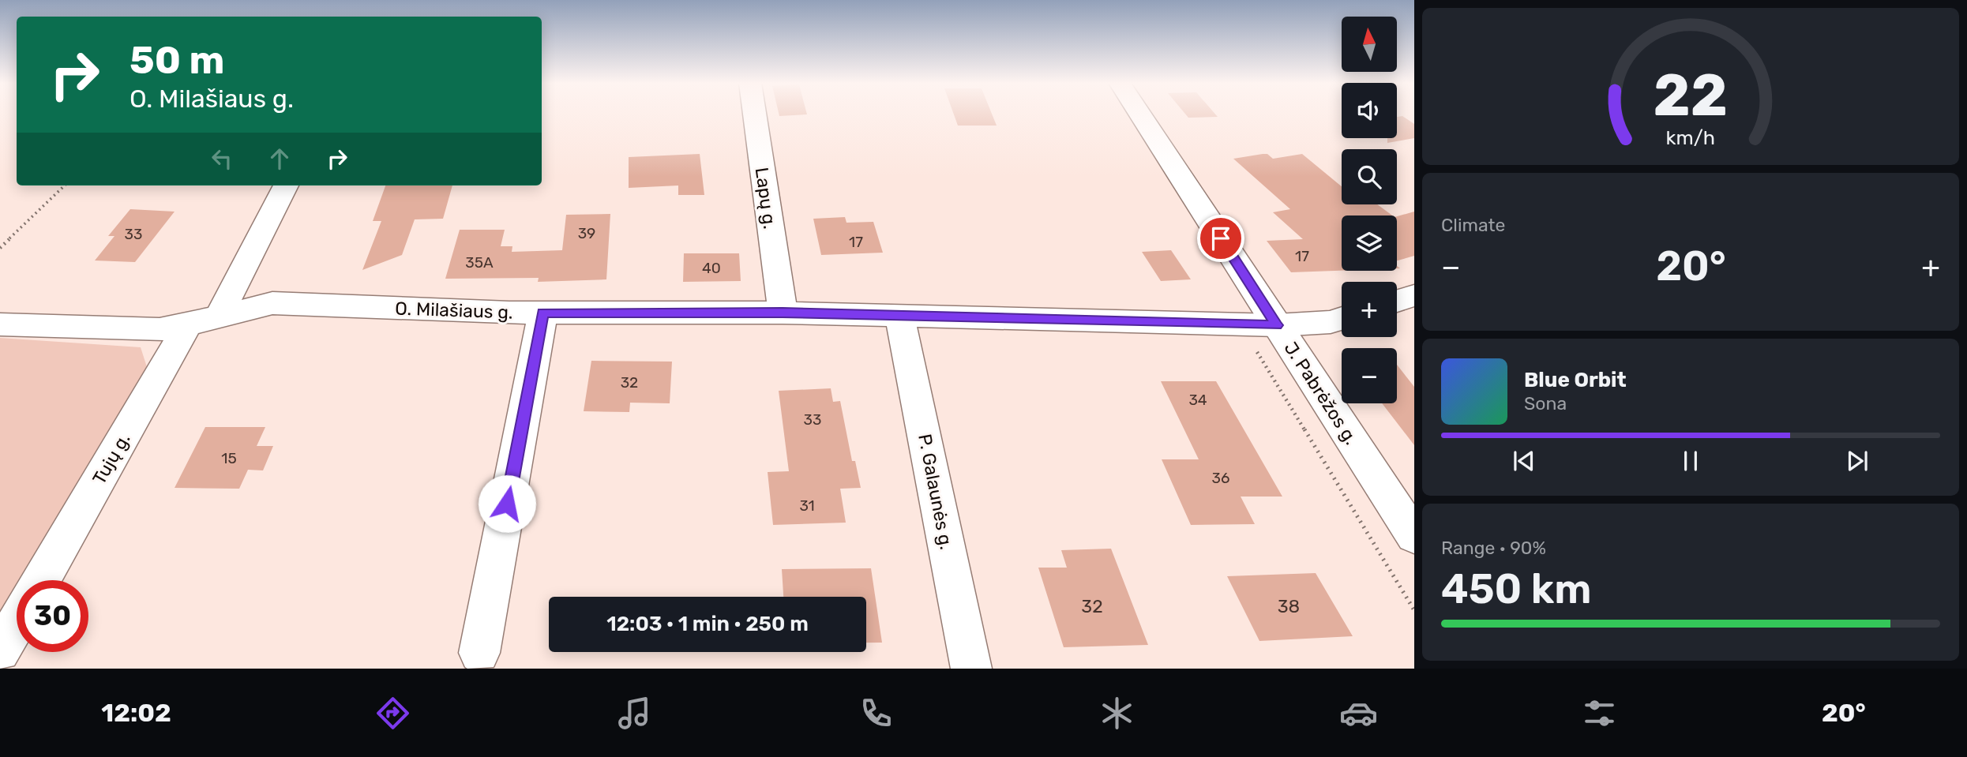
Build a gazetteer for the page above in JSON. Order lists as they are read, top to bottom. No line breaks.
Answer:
{"streets":{"street":["Lapų g.","O. Milašiaus g.","J. Pabrėžos g.","Tujų g.","P. Galaunės g."]},"crossings":[["Lapų g.","O. Milašiaus g."],["O. Milašiaus g.","J. Pabrėžos g."],["O. Milašiaus g.","Tujų g."],["O. Milašiaus g.","P. Galaunės g."]],"house_numbers":["39","33","17","17","35A","40","32","34","33","15","36","31","32","38"],"north":"top","page":{"map_buttons":["+","−"],"turn":["50 m","O. Milašiaus g."],"tile":["Climate",["Range · 90%","450 km"]],"heat":["−","20°","+"],"song":["Blue Orbit","Sona"],"limit":"30","trip":"12:03 · 1 min · 250 m","tabs":["12:02","20°"],"gauge":["22","km/h"]}}
